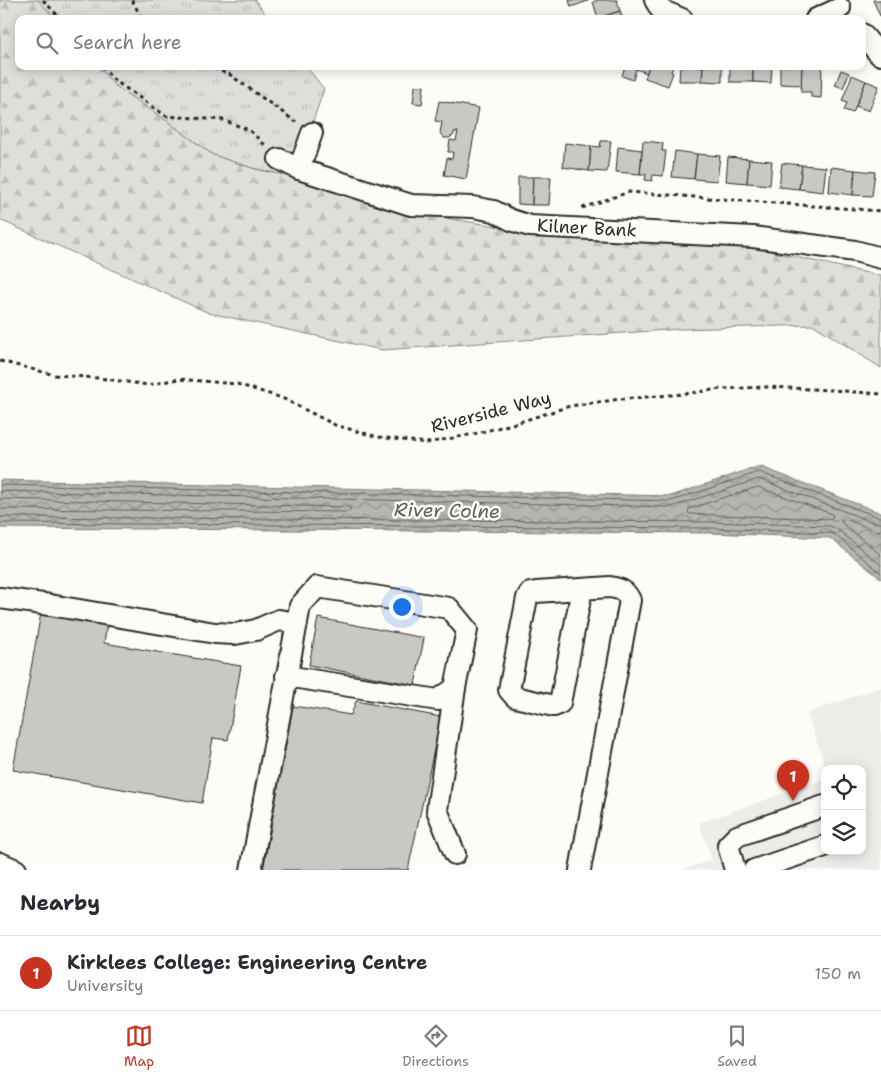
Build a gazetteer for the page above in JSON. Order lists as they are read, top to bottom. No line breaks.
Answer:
{"streets":{"street":["Kilner Bank"],"path":["Riverside Way"]},"water":["River Colne"],"page":{"search":"Search here","pins":"1","heading":"Nearby","list":[{"mark":"1","name":"Kirklees College: Engineering Centre","note":"University","value":"150 m"}],"nav":["Map","Directions","Saved"]}}
